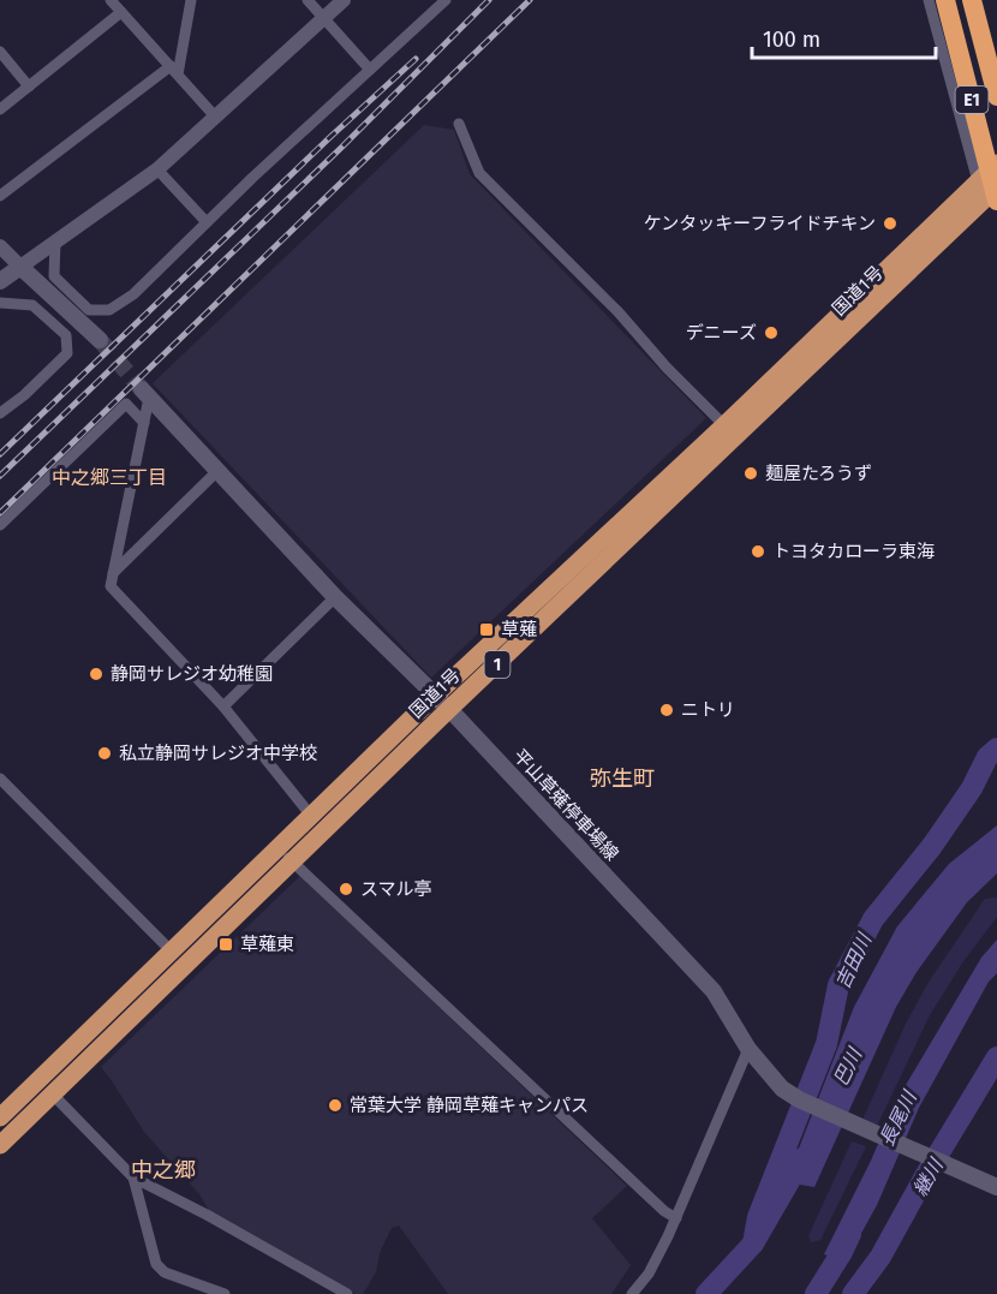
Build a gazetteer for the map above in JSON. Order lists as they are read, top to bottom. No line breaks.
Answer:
{"streets":{"highway":["E1","国道1号","1"],"main road":["平山草薙停車場線"]},"crossings":[["国道1号","平山草薙停車場線"]],"districts":["中之郷三丁目","弥生町","中之郷"],"water":["吉田川","巴川","長尾川","継川"],"places":{"other":["ケンタッキーフライドチキン","デニーズ","麺屋たろうず","トヨタカローラ東海","静岡サレジオ幼稚園","ニトリ","私立静岡サレジオ中学校","スマル亭","常葉大学 静岡草薙キャンパス"],"transit":["草薙","草薙東"]},"scale_bar":"100 m"}
